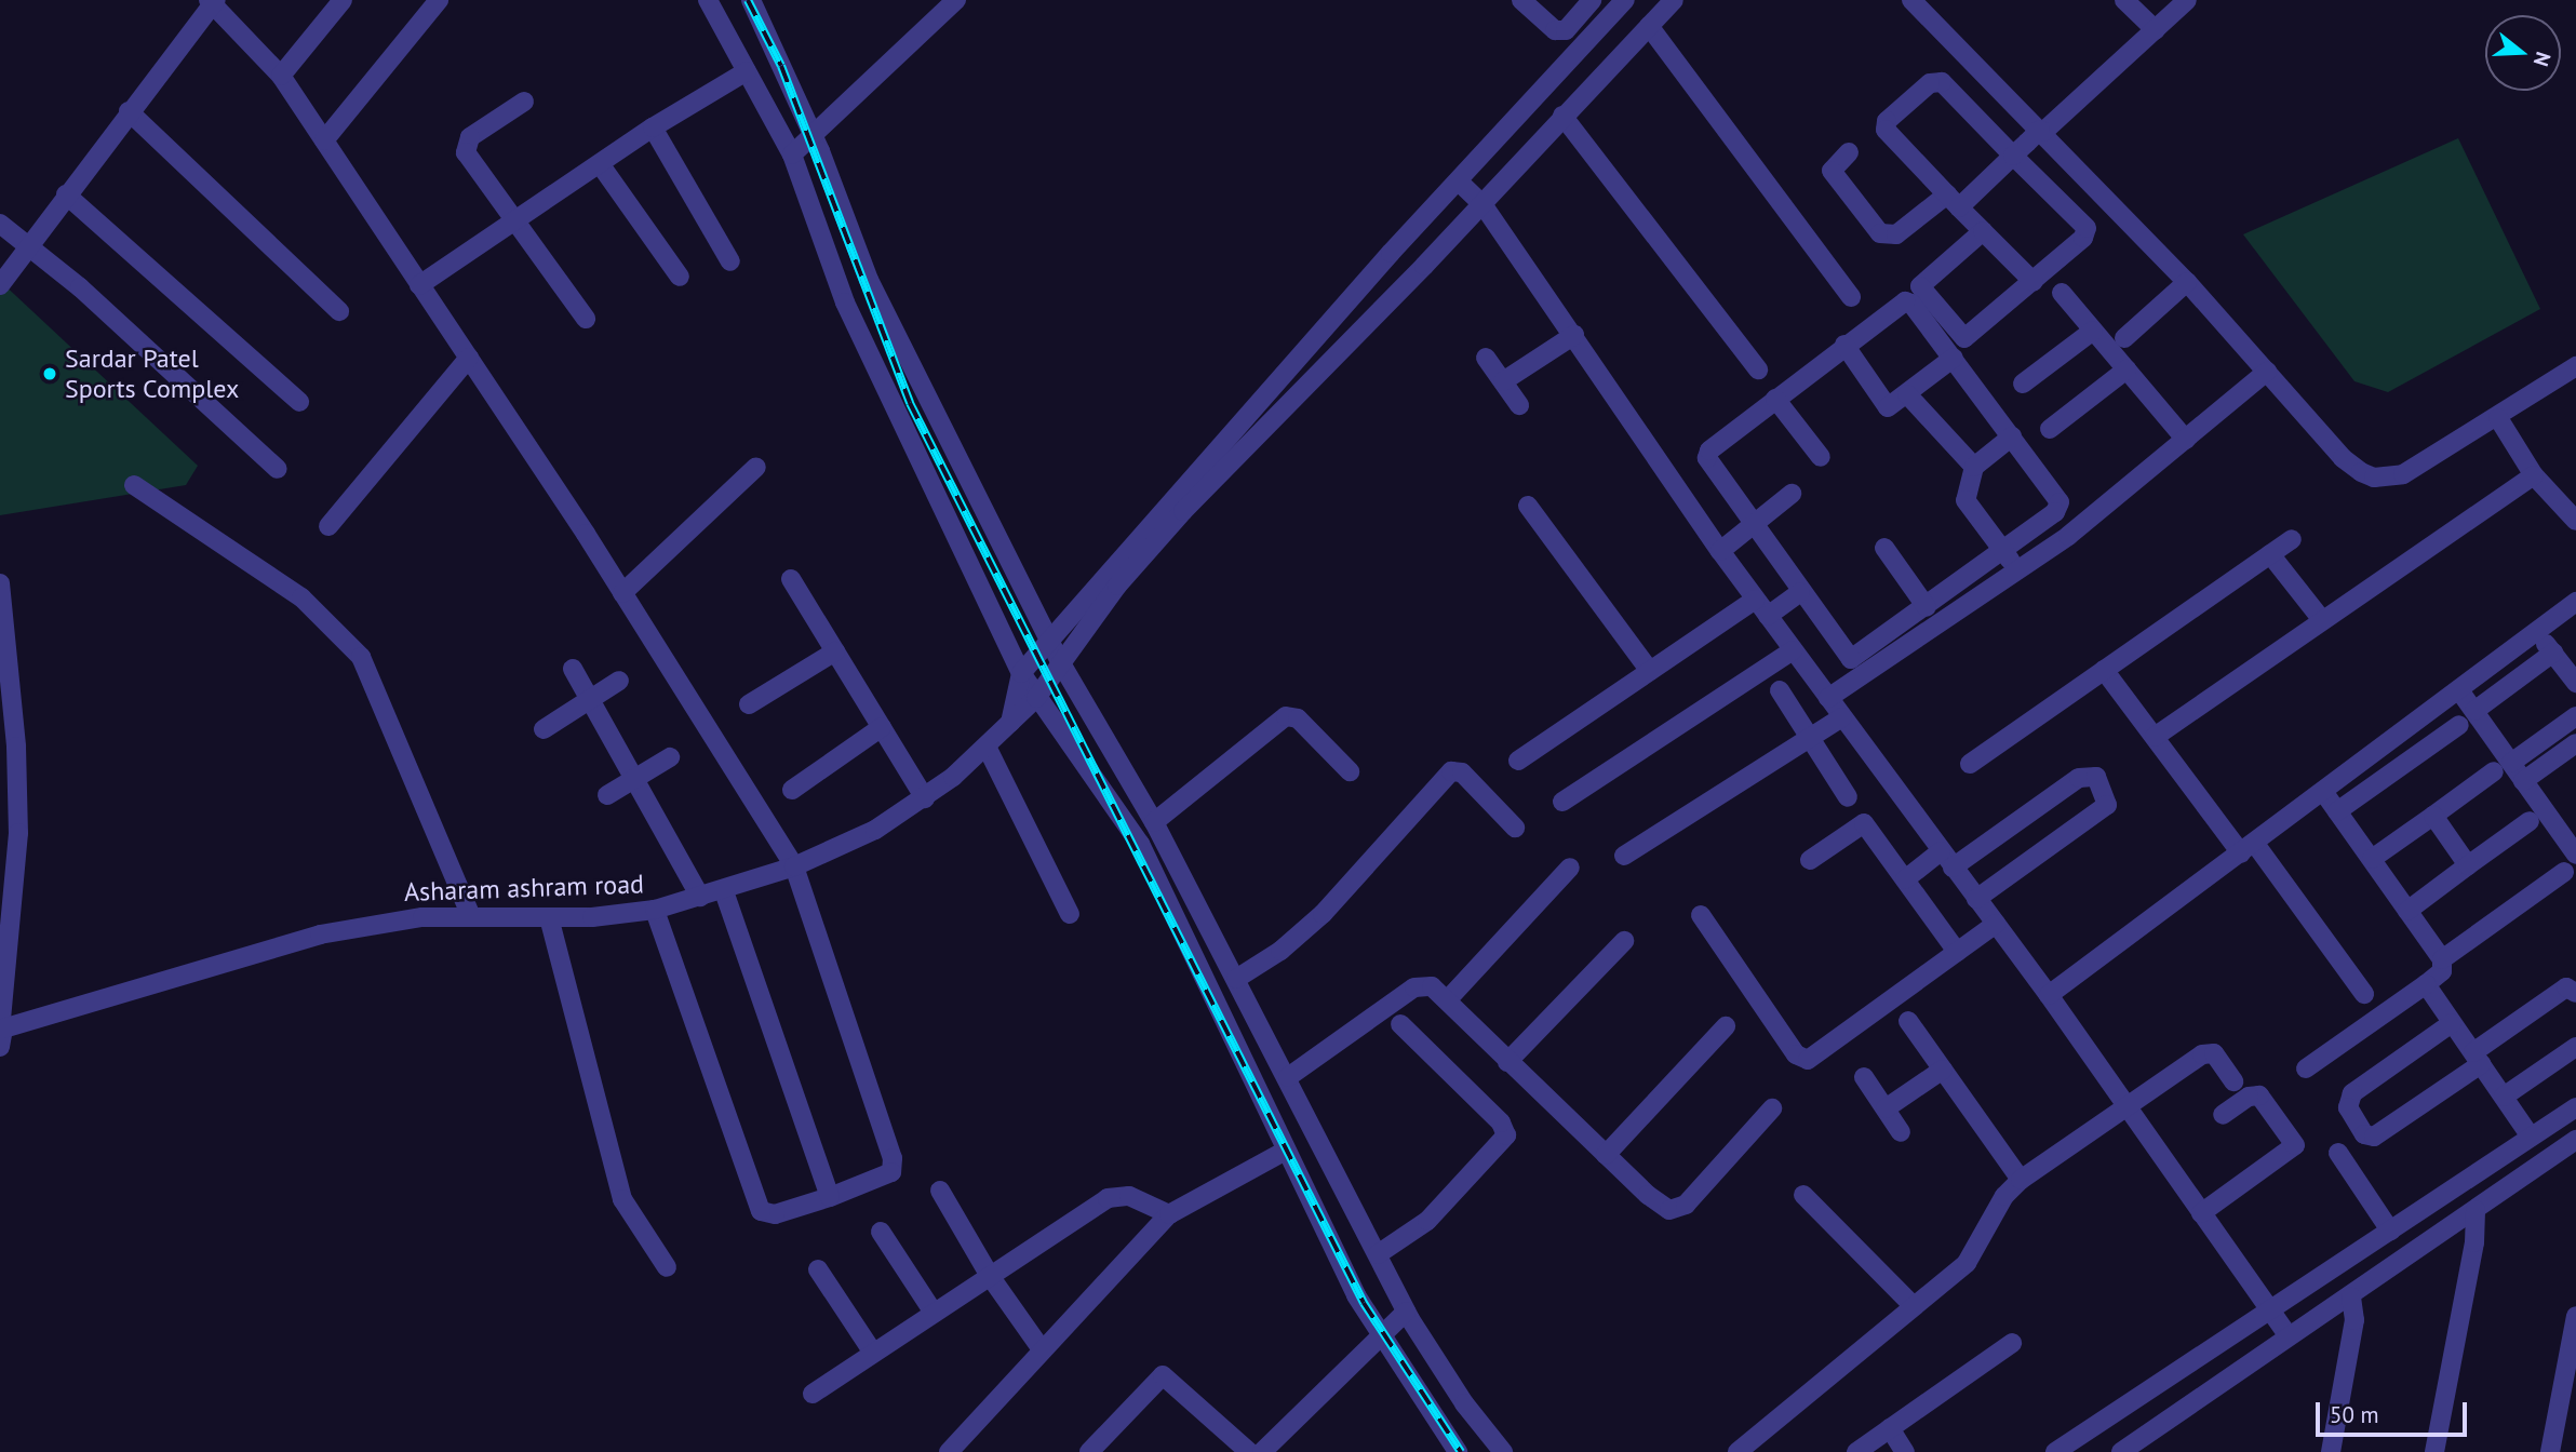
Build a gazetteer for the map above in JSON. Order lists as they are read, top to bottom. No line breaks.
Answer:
{"streets":{"street":["Asharam ashram road"]},"places":["Sardar Patel Sports Complex"],"scale_bar":"50 m","north":"right"}
